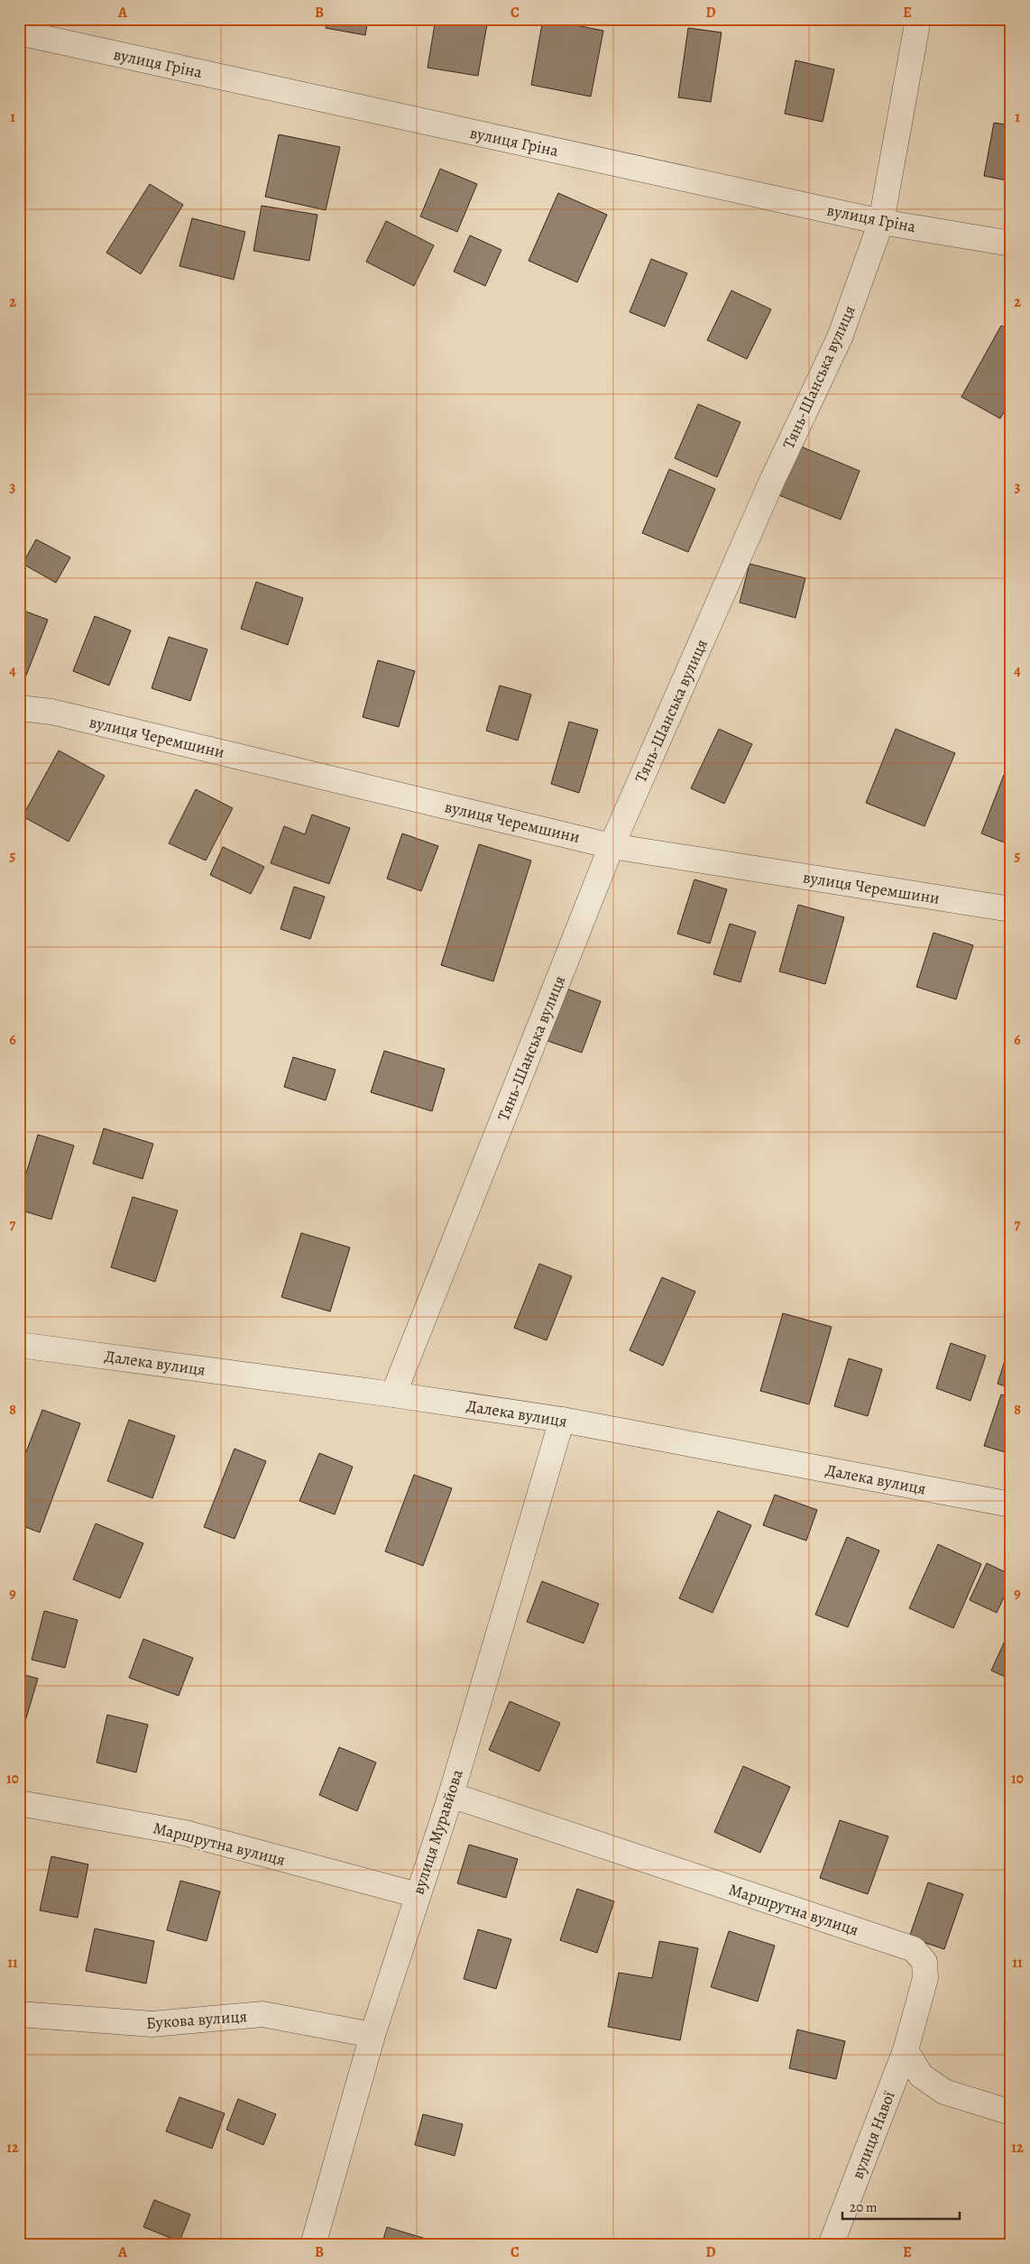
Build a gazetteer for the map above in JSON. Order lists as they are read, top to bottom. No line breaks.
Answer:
{"streets":{"street":["вулиця Гріна","Тянь-Шанська вулиця","вулиця Черемшини","Далека вулиця","вулиця Муравйова","Маршрутна вулиця","Букова вулиця","вулиця Навої"]},"crossings":[["вулиця Гріна","Тянь-Шанська вулиця"],["Тянь-Шанська вулиця","вулиця Черемшини"],["Тянь-Шанська вулиця","Далека вулиця"],["Далека вулиця","вулиця Муравйова"],["вулиця Муравйова","Маршрутна вулиця"],["вулиця Муравйова","Букова вулиця"],["Маршрутна вулиця","вулиця Навої"]],"scale_bar":"20 m","grid":{"columns":["A","B","C","D","E"],"rows":["1","2","3","4","5","6","7","8","9","10","11","12"]}}
